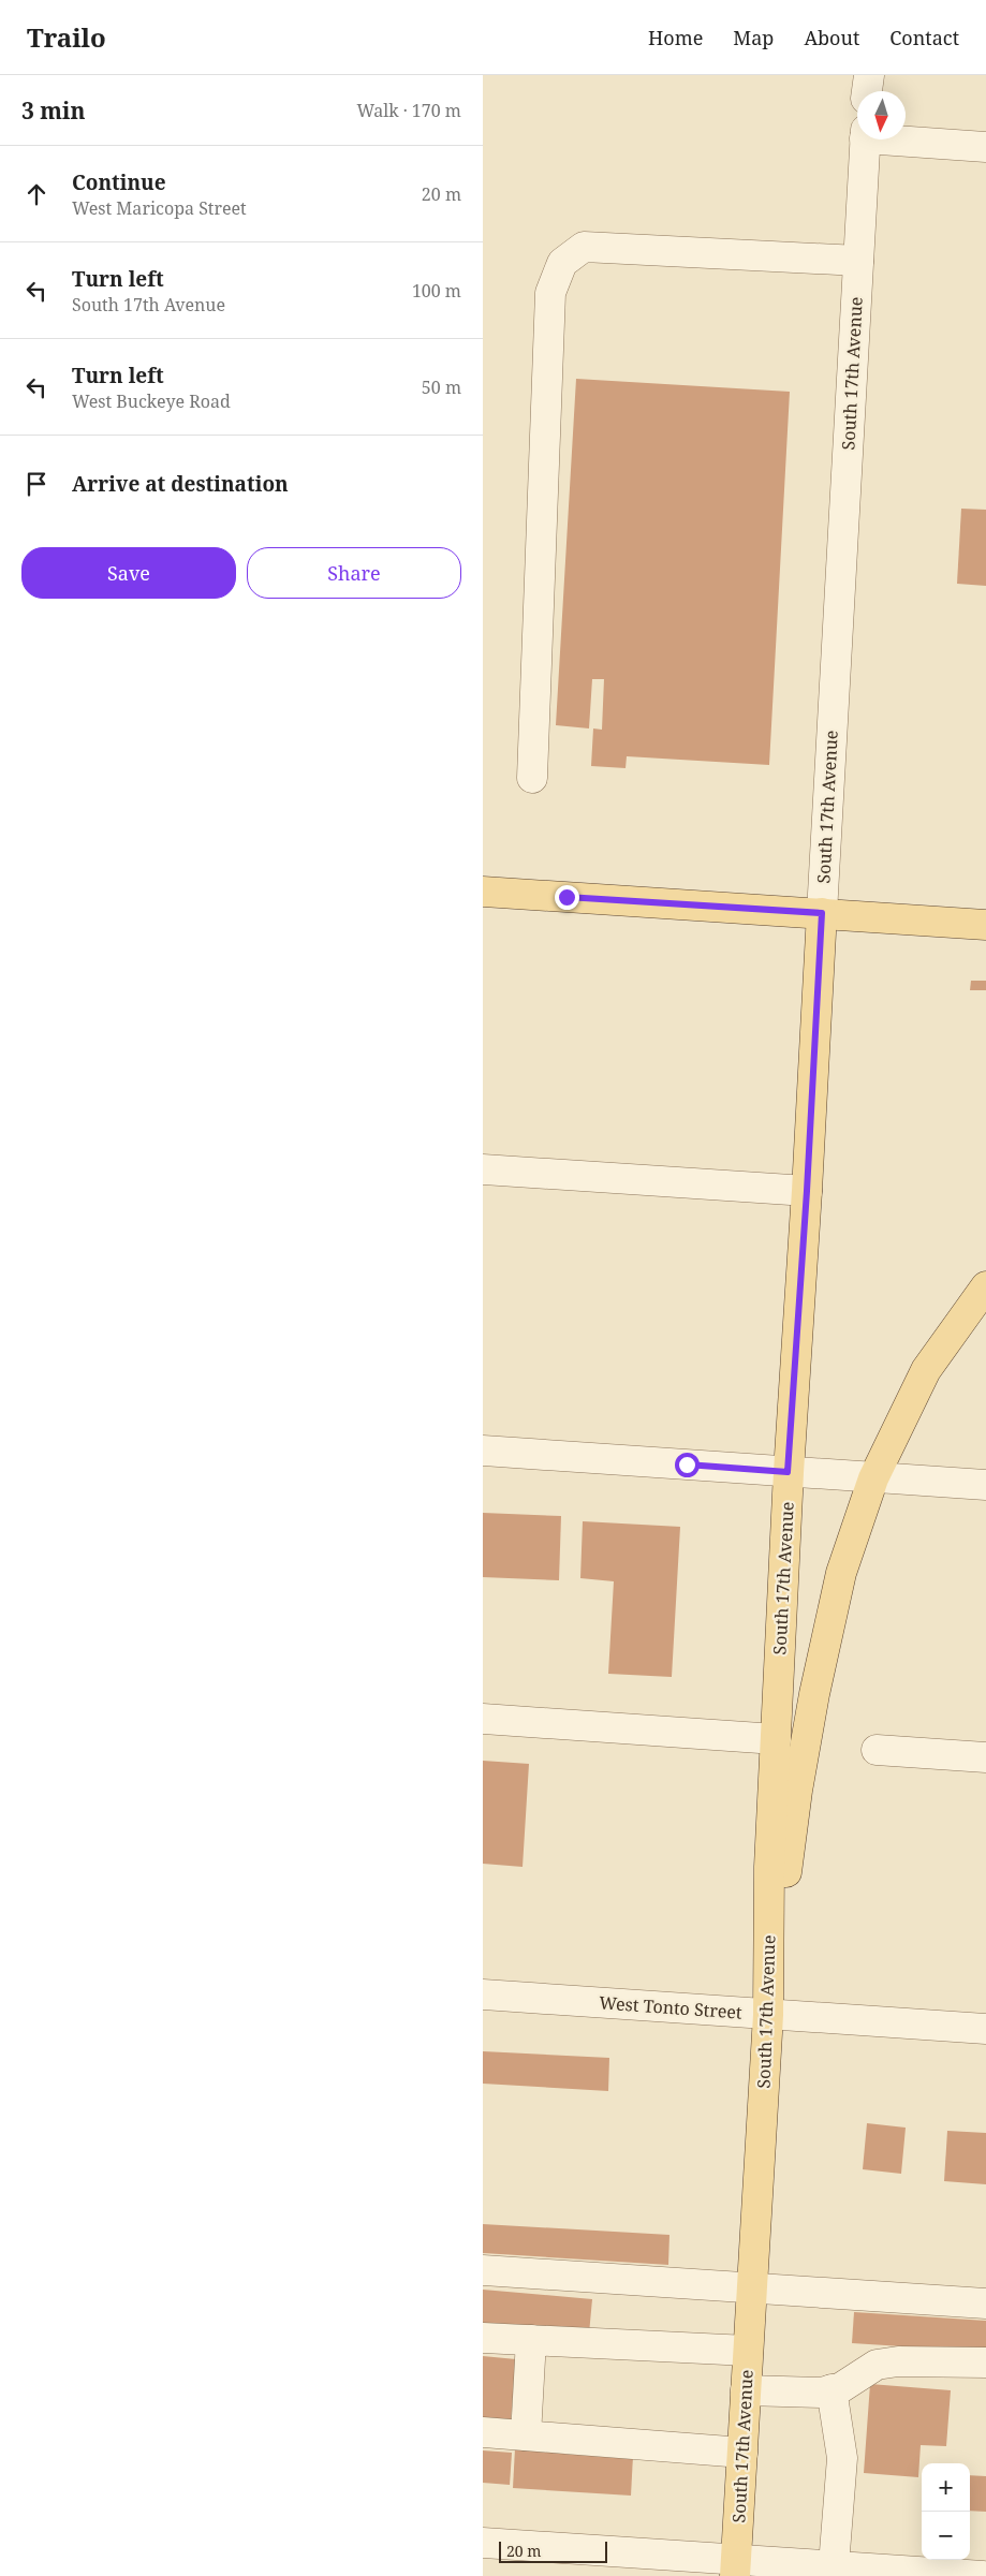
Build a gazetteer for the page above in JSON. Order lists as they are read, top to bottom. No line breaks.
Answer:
{"streets":{"main road":["South 17th Avenue"],"street":["West Tonto Street"]},"crossings":[["South 17th Avenue","West Tonto Street"]],"scale_bar":"20 m","north":"bottom","page":{"header":"Trailo","nav":["Home","Map","About","Contact"],"heading":["3 min","Walk · 170 m"],"list":[["Continue","West Maricopa Street","20 m"],["Turn left","South 17th Avenue","100 m"],["Turn left","West Buckeye Road","50 m"],"Arrive at destination"],"buttons":["Save","Share"],"map_buttons":["+","−"],"scale":"20 m"}}
